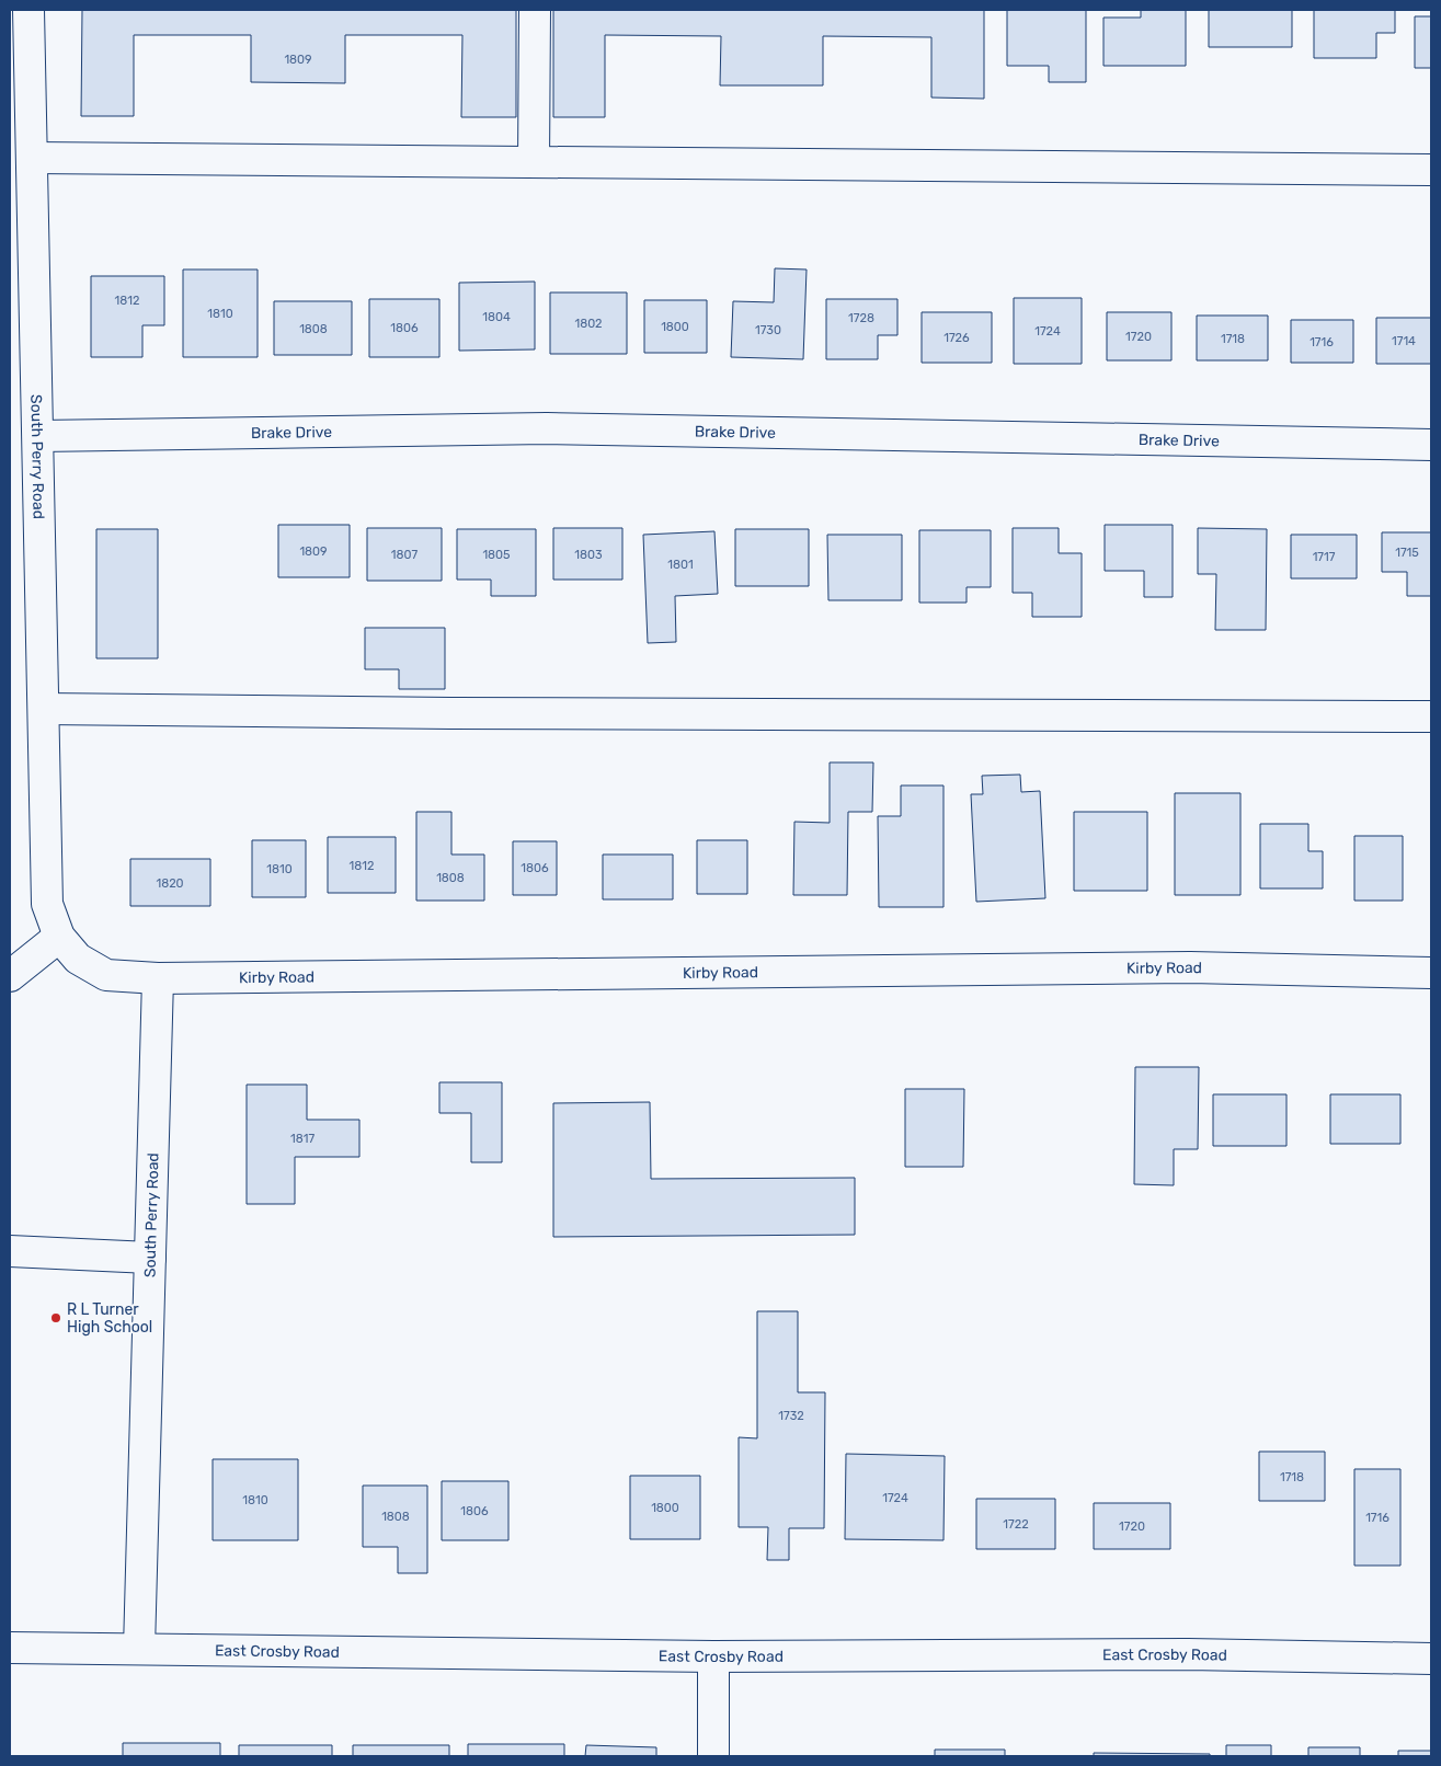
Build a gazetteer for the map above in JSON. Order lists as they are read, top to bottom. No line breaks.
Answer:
{"streets":{"street":["Brake Drive","South Perry Road","Kirby Road","East Crosby Road"]},"crossings":[["Brake Drive","South Perry Road"],["South Perry Road","Kirby Road"],["South Perry Road","East Crosby Road"]],"places":["R L Turner High School"],"house_numbers":["1809","1812","1810","1804","1728","1802","1800","1806","1808","1730","1724","1720","1726","1718","1714","1716","1809","1715","1807","1805","1803","1717","1801","1812","1806","1810","1808","1820","1817","1732","1718","1724","1810","1800","1806","1808","1716","1722","1720"]}
